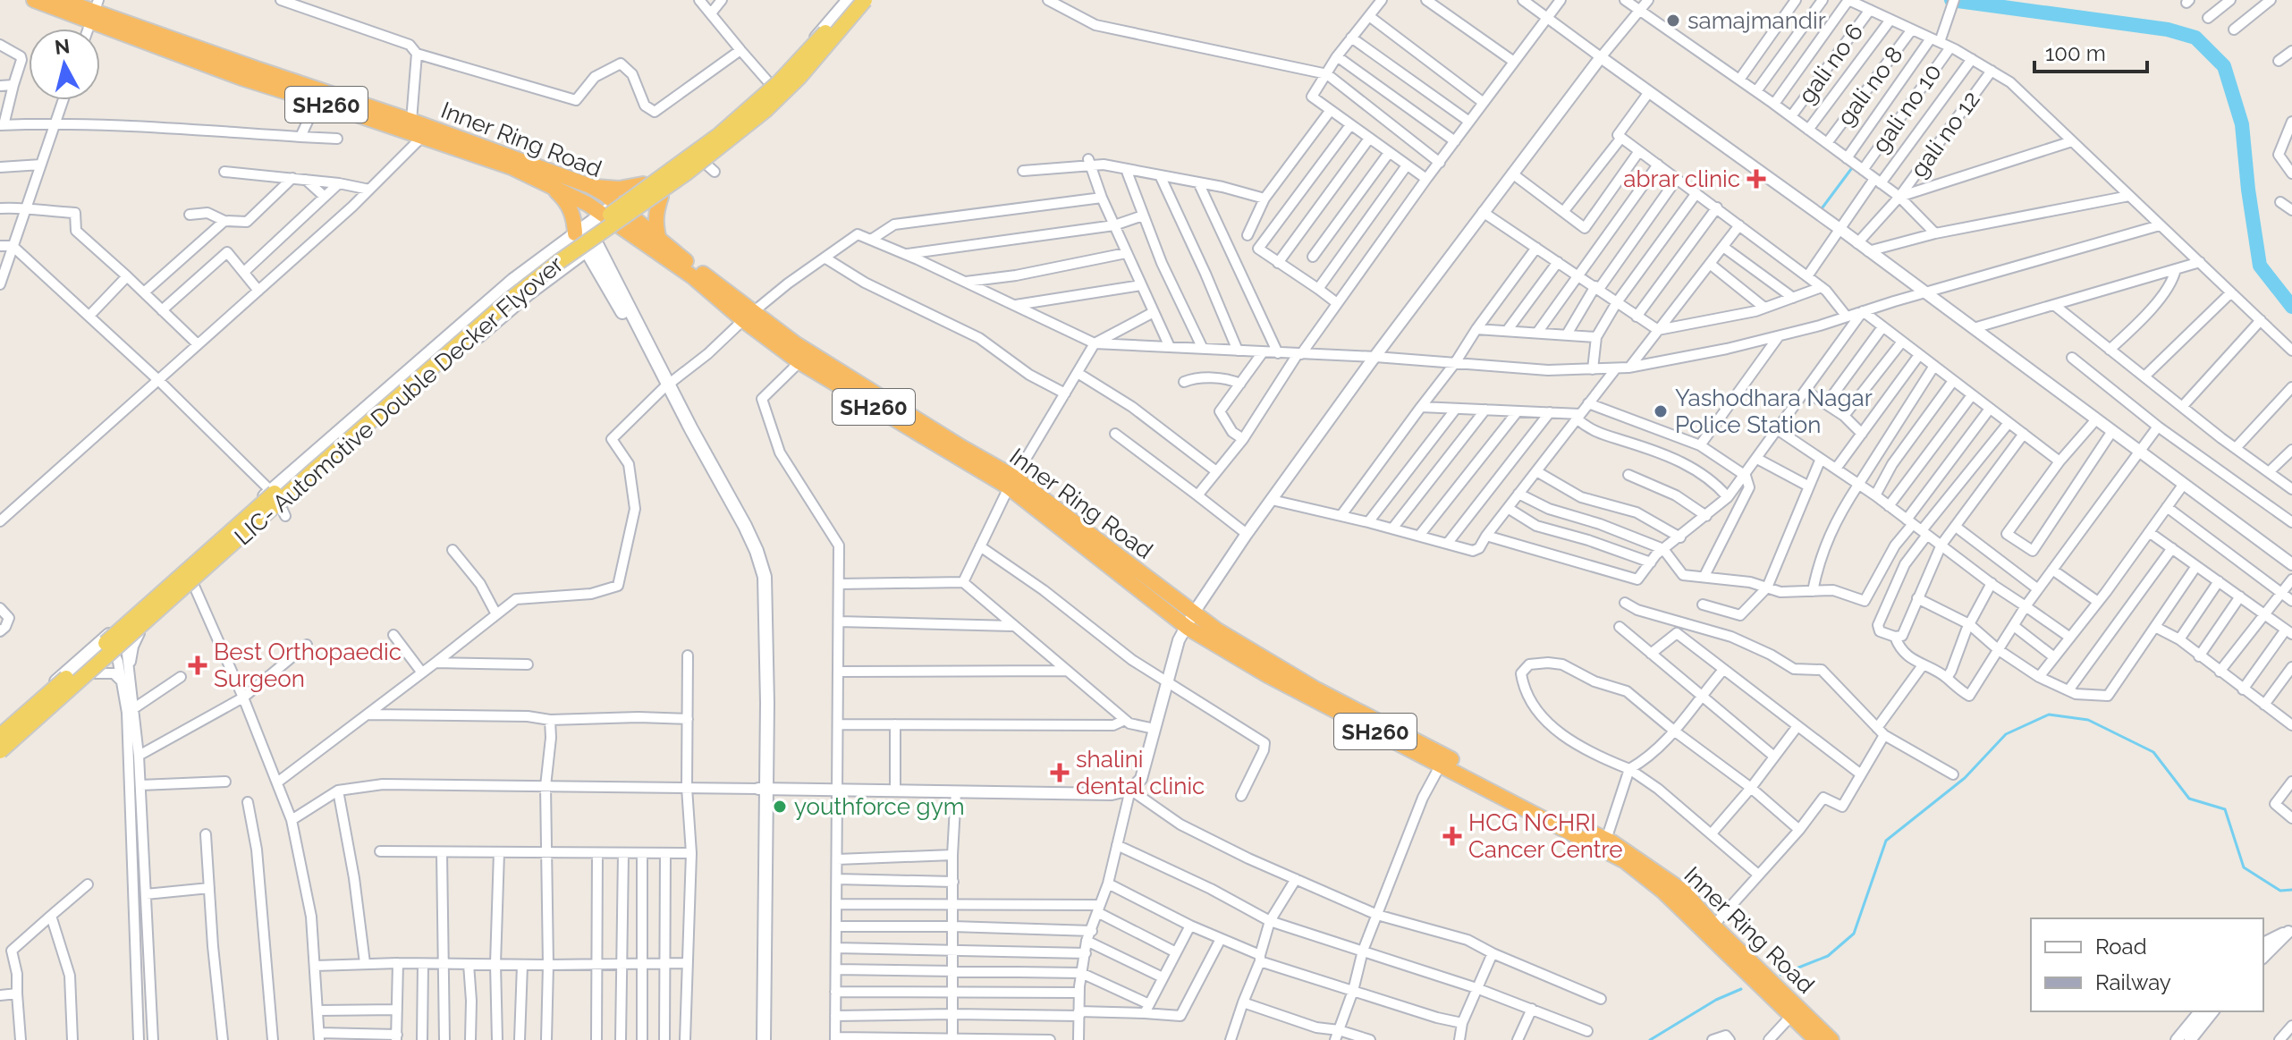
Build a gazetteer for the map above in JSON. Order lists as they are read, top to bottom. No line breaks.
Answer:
{"streets":{"highway":["SH260","Inner Ring Road"],"main road":["LIC- Automotive Double Decker Flyover"],"street":["gali no 6","gali no 8","gali no 10","gali no 12"]},"crossings":[["SH260","Inner Ring Road"]],"places":{"other":["samajmandir","Yashodhara Nagar Police Station","youthforce gym"],"health":["abrar clinic","Best Orthopaedic Surgeon","shalini dental clinic","HCG NCHRI Cancer Centre"]},"legend":["Road","Railway"],"scale_bar":"100 m","north":"top"}
